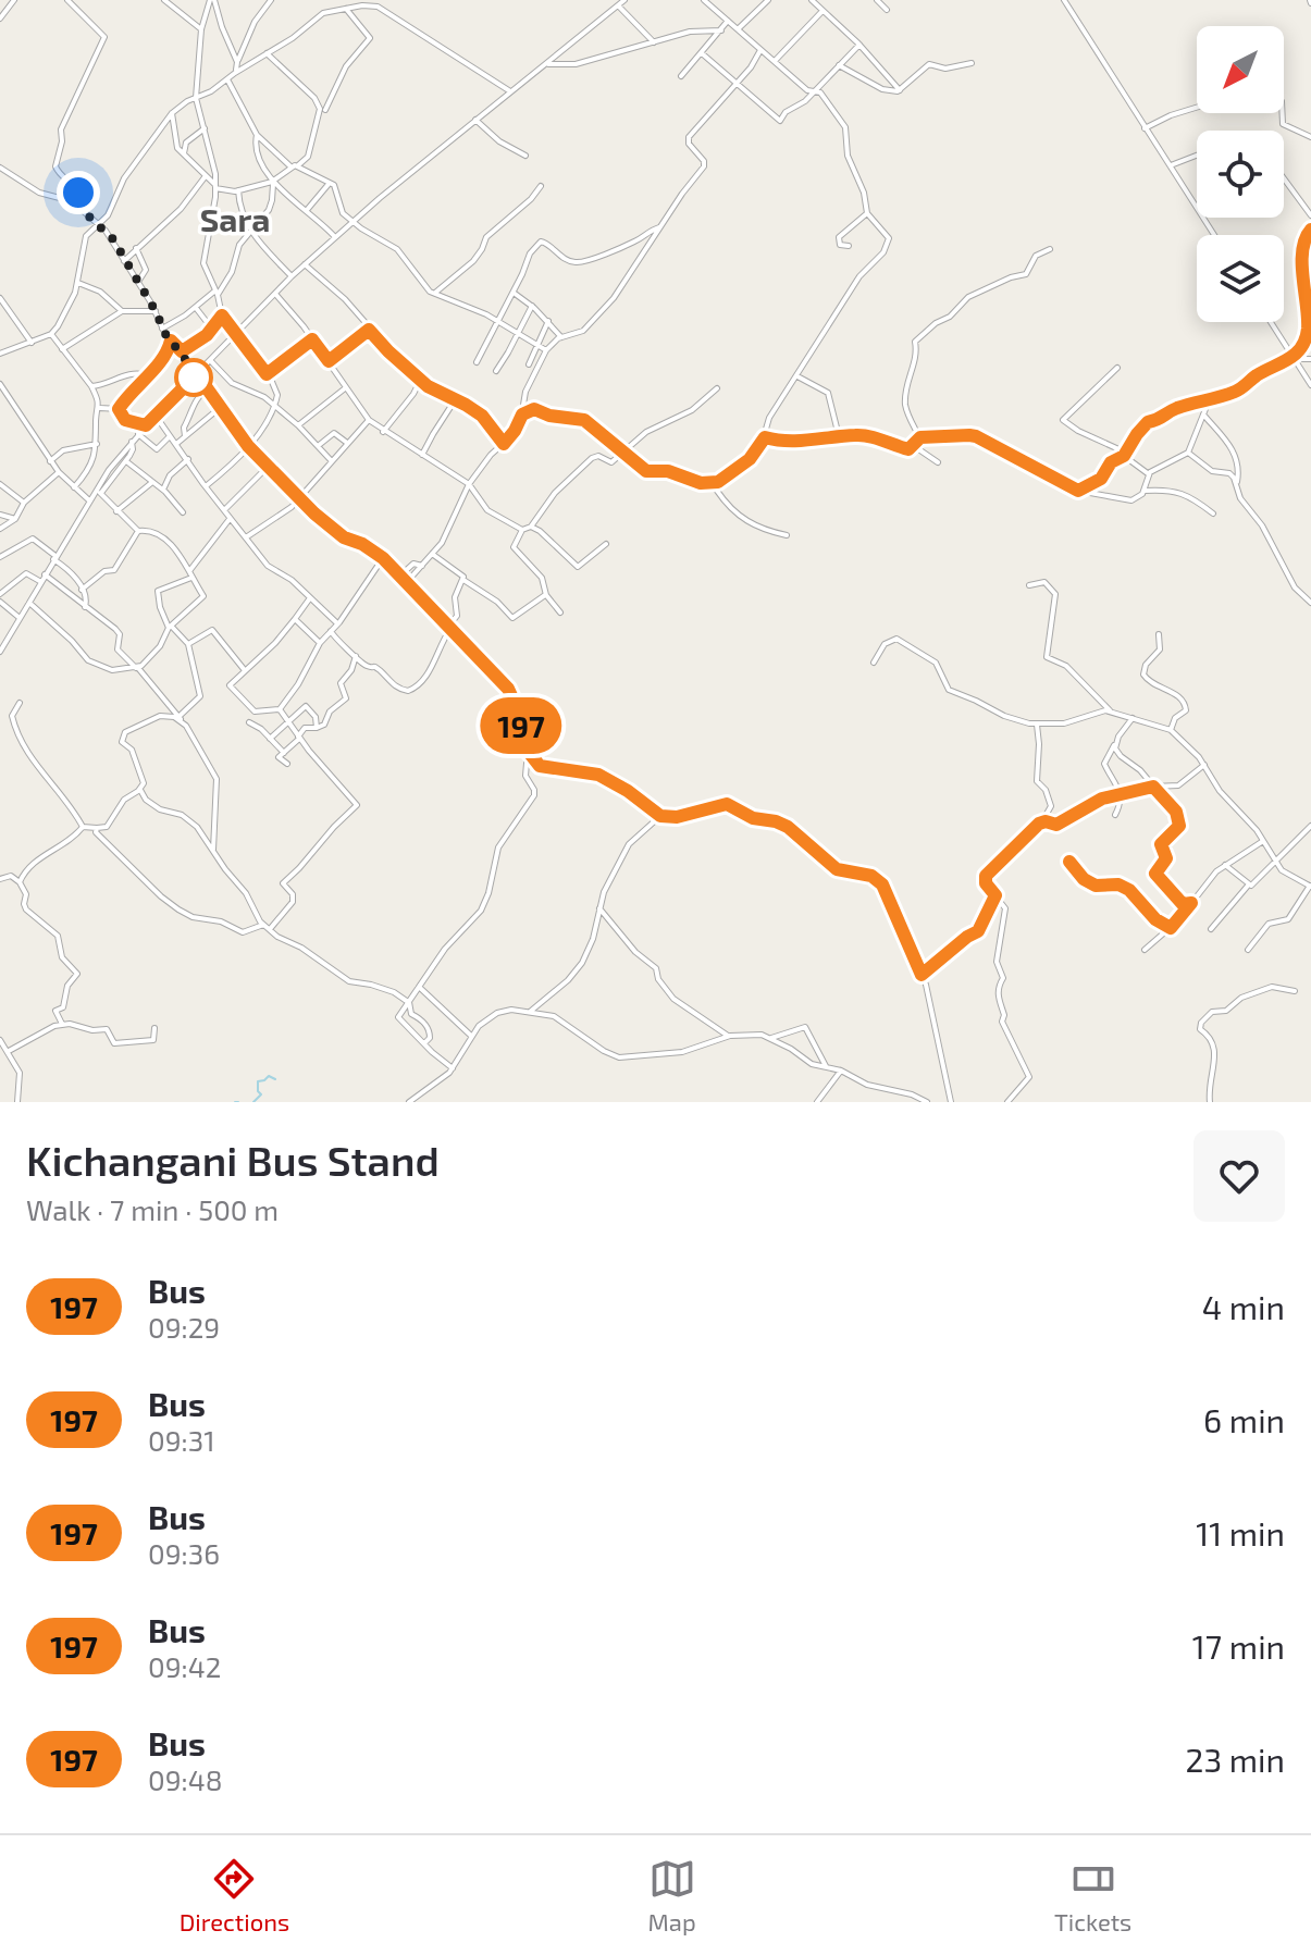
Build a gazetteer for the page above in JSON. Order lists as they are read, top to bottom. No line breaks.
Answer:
{"districts":["Sara"],"lines":["bus line 197"],"north":"bottom left","page":{"on_map":"197","heading":["Kichangani Bus Stand","Walk · 7 min · 500 m"],"list":[{"mark":"197","name":"Bus","note":"09:29","value":"4 min"},{"mark":"197","name":"Bus","note":"09:31","value":"6 min"},{"mark":"197","name":"Bus","note":"09:36","value":"11 min"},{"mark":"197","name":"Bus","note":"09:42","value":"17 min"},{"mark":"197","name":"Bus","note":"09:48","value":"23 min"}],"tabs":["Directions","Map","Tickets"]}}
